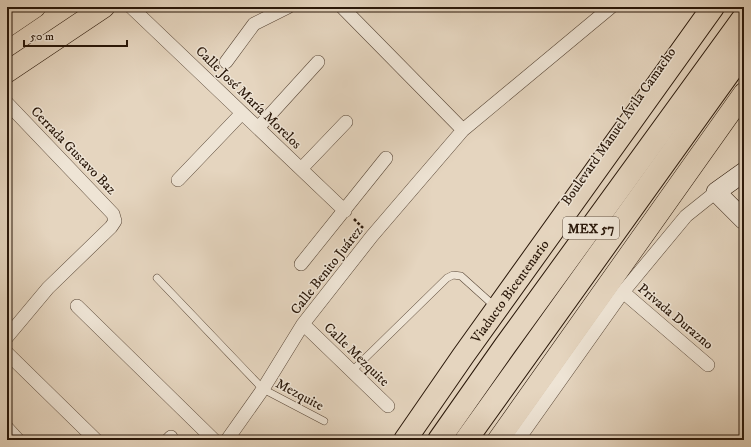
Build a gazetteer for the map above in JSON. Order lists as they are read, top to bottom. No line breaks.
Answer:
{"streets":{"highway":["MEX 57","Viaducto Bicentenario"],"main road":["Boulevard Manuel Ávila Camacho"],"street":["Calle José María Morelos","Cerrada Gustavo Baz","Calle Benito Juárez","Privada Durazno","Calle Mezquite"],"lane":["Mezquite"]},"crossings":[["Calle Benito Juárez","Calle Mezquite"],["Calle Benito Juárez","Mezquite"]],"scale_bar":"50 m"}
